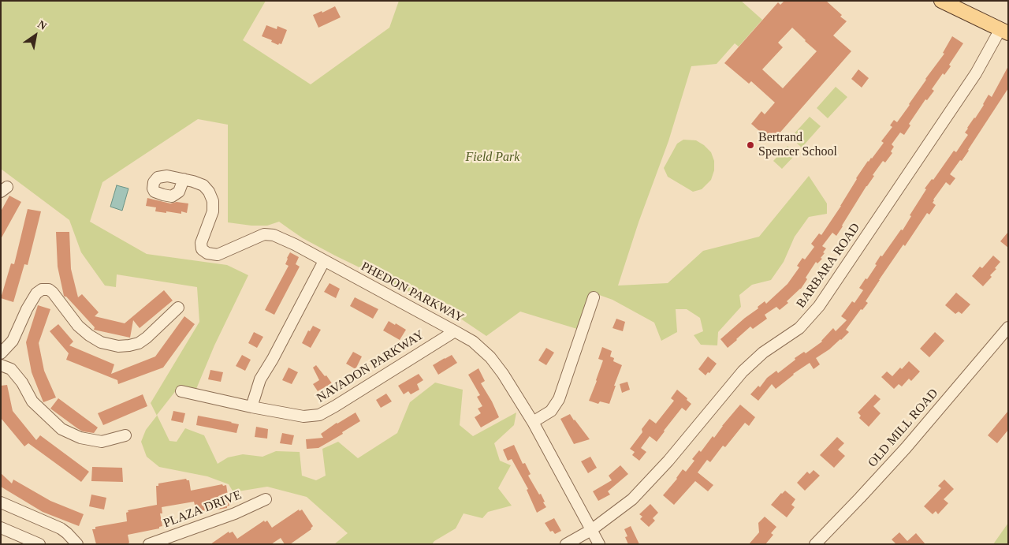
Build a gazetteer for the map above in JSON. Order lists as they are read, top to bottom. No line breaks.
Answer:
{"streets":{"street":["BARBARA ROAD","PHEDON PARKWAY","NAVADON PARKWAY","OLD MILL ROAD","PLAZA DRIVE"]},"crossings":[["BARBARA ROAD","PHEDON PARKWAY"],["PHEDON PARKWAY","NAVADON PARKWAY"]],"parks":["Field Park"],"places":["Bertrand Spencer School"],"north":"top right"}
